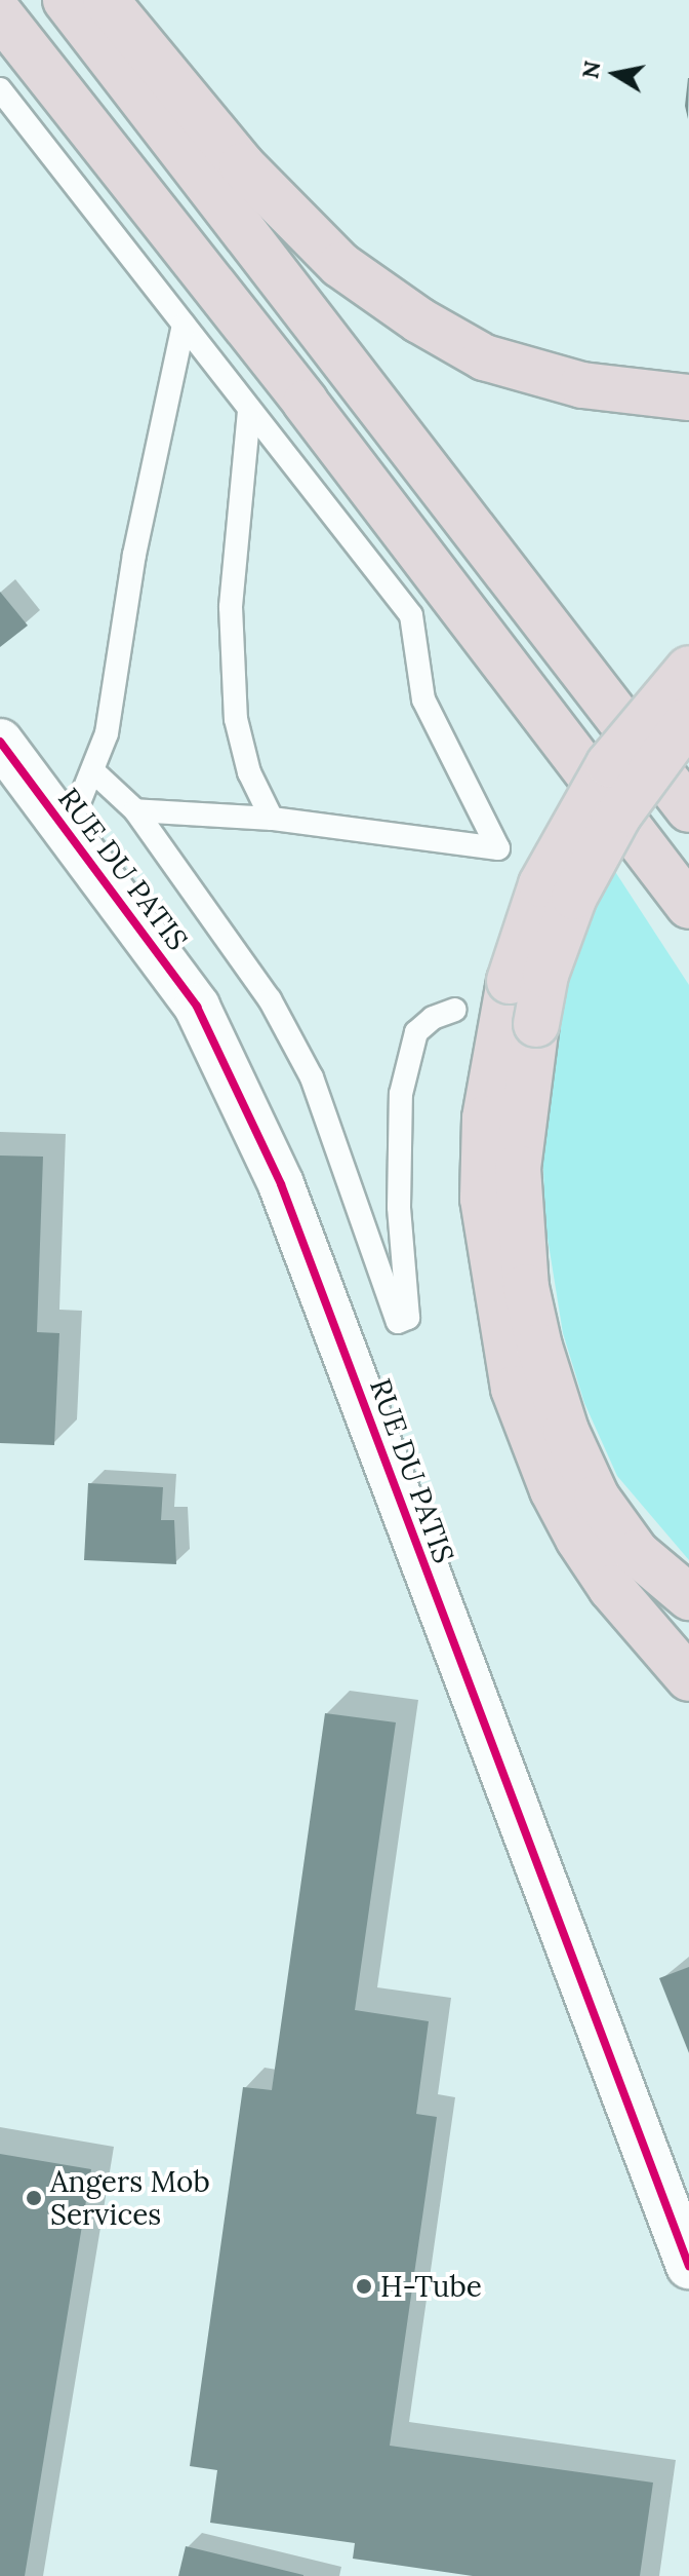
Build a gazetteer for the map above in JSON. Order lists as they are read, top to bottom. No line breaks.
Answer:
{"streets":{"street":["RUE DU PATIS"]},"places":["Angers Mob Services","H-Tube"],"north":"left"}
